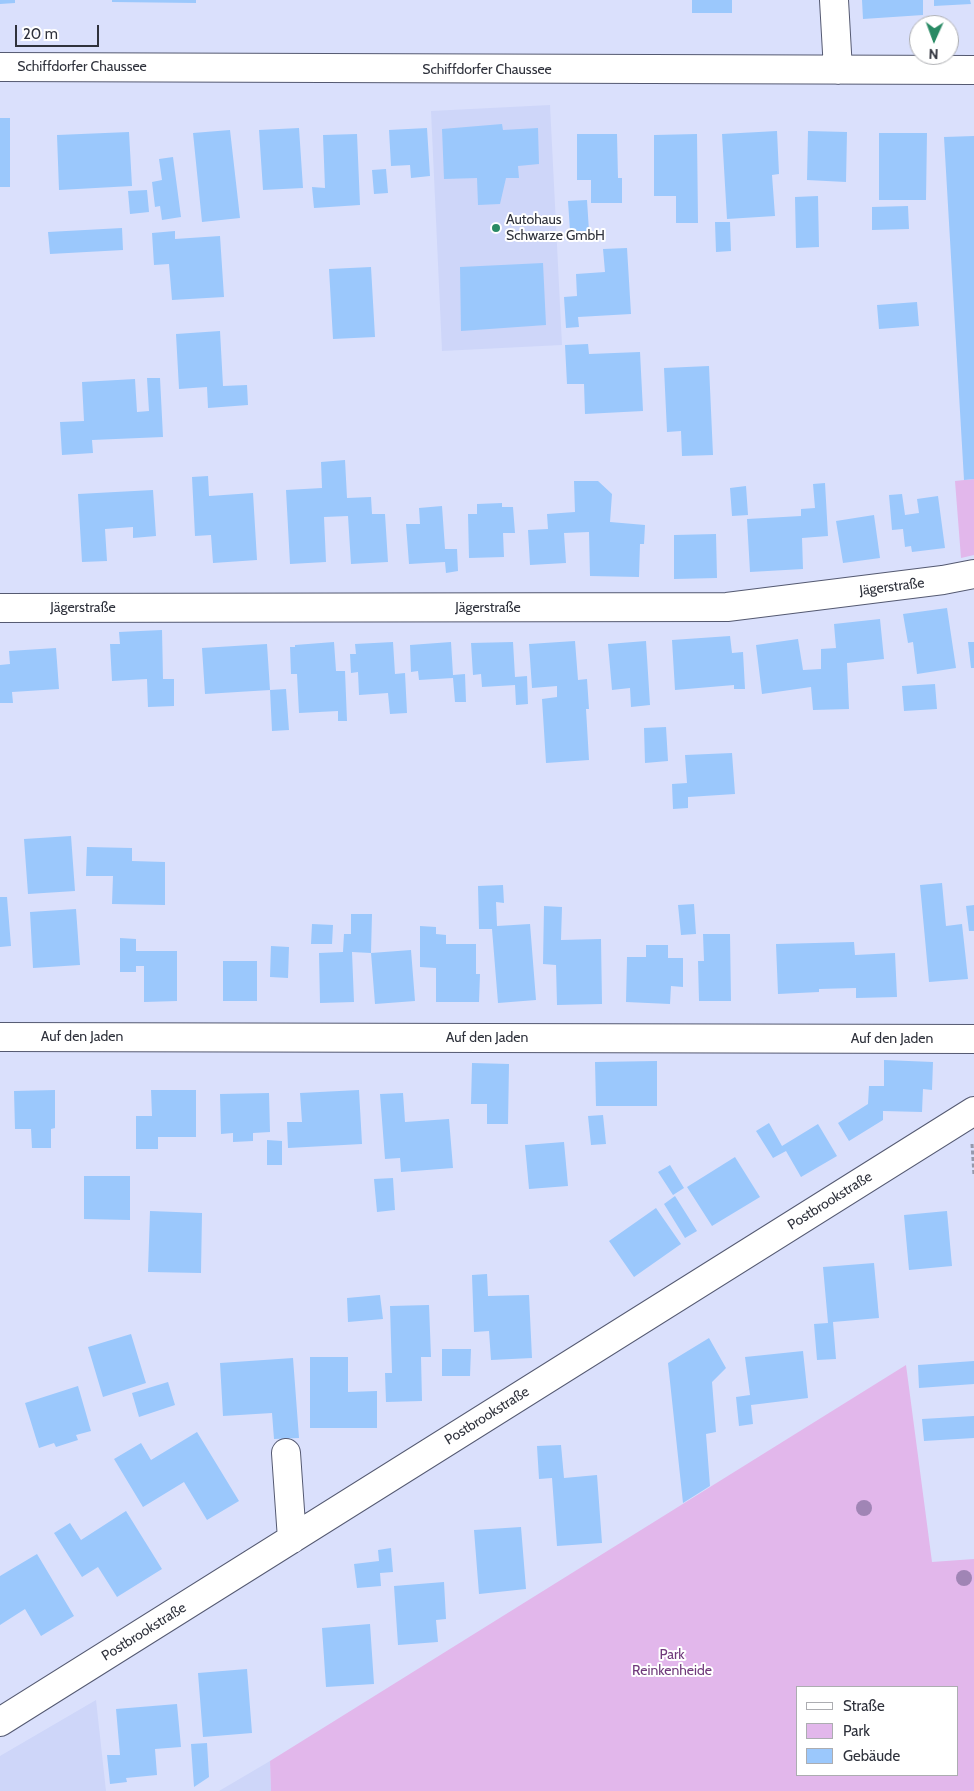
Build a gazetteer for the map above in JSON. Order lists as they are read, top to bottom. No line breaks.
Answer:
{"streets":{"street":["Schiffdorfer Chaussee","Jägerstraße","Auf den Jaden","Postbrookstraße"]},"parks":["Park Reinkenheide"],"places":["Autohaus Schwarze GmbH"],"legend":["Straße","Park","Gebäude"],"scale_bar":"20 m","north":"bottom"}
